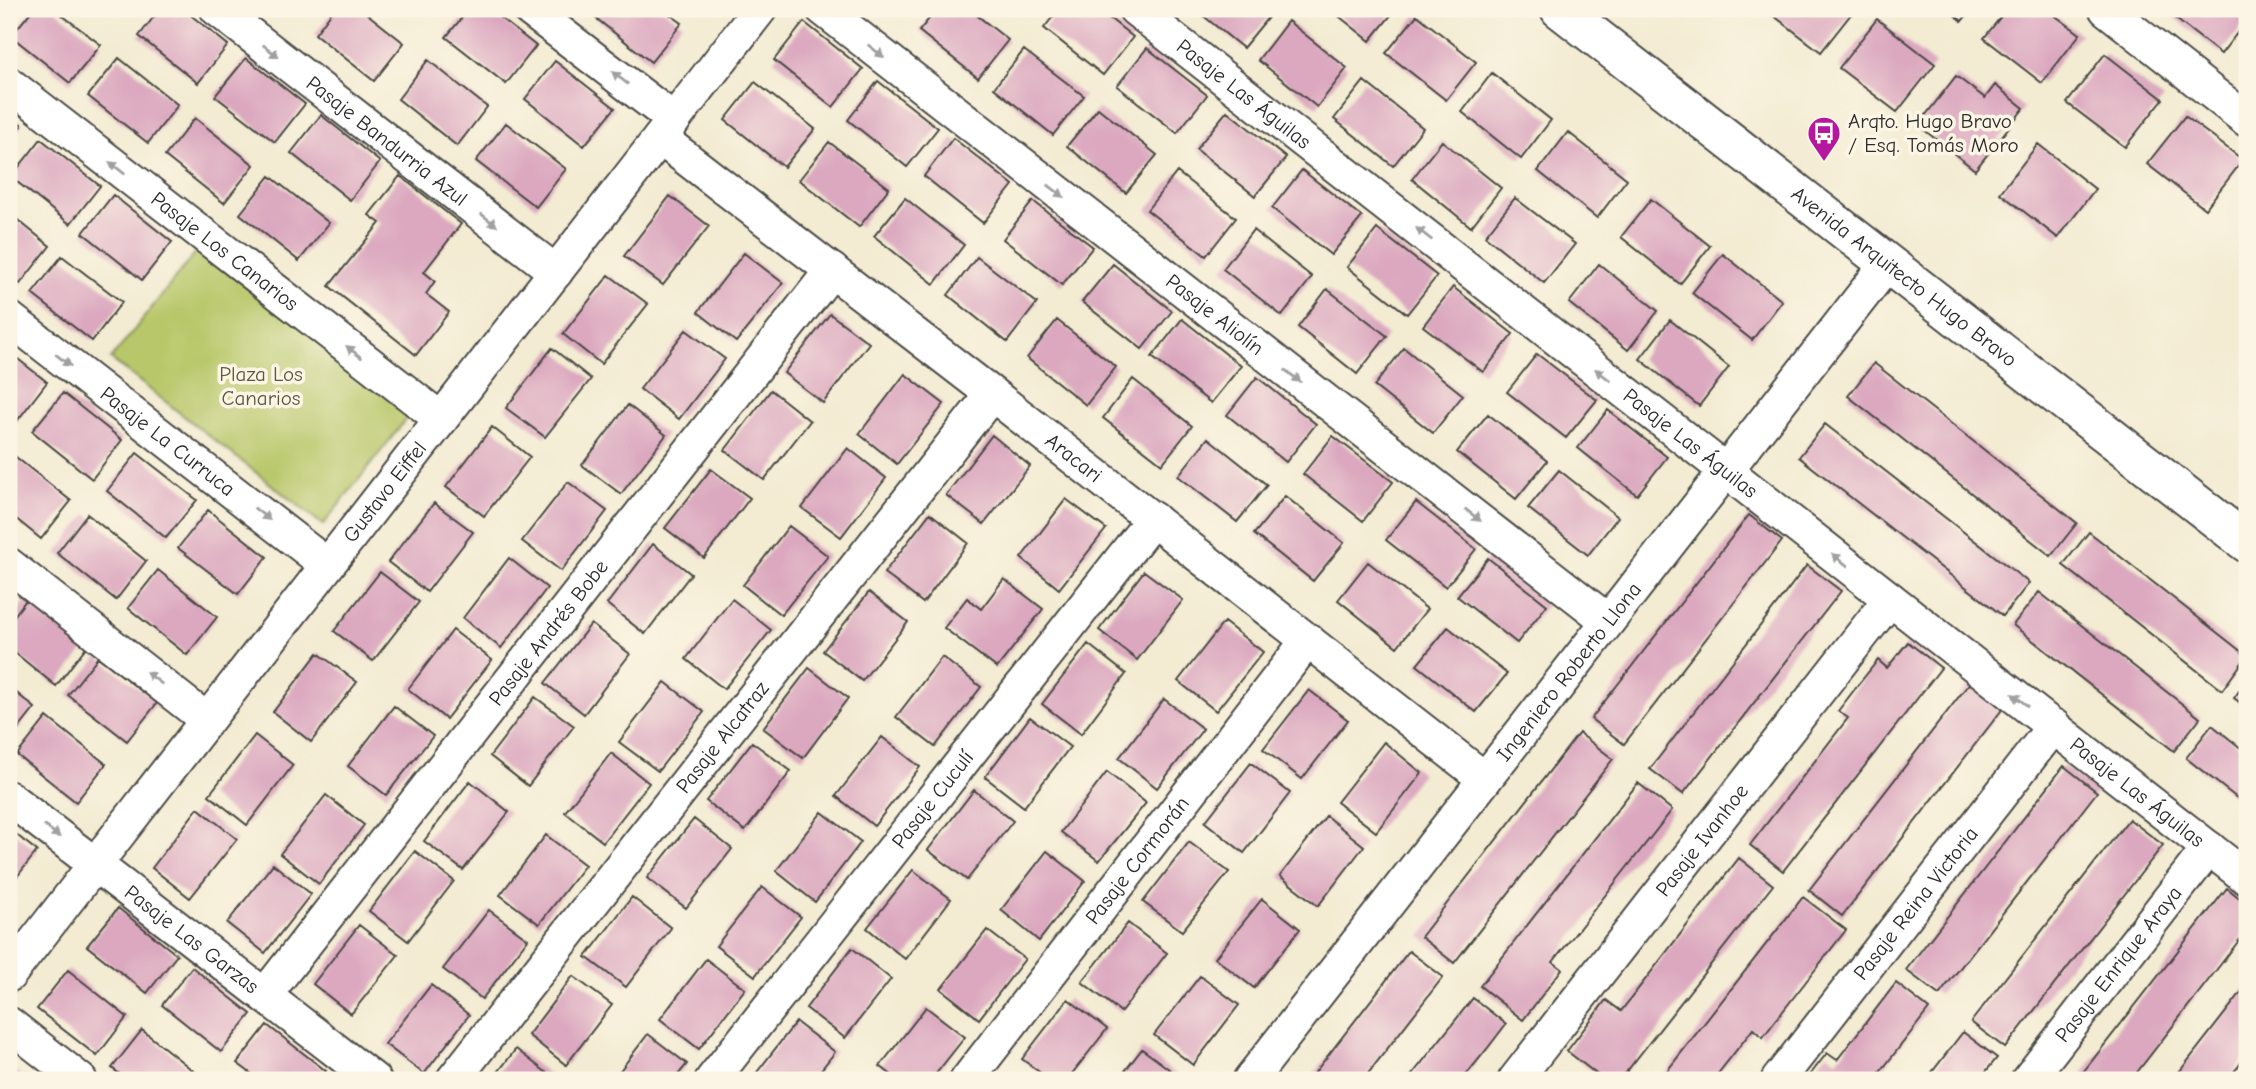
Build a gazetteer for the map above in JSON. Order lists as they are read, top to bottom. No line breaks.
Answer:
{"streets":{"street":["Pasaje Las Águilas","Pasaje Bandurria Azul","Pasaje Los Canarios","Avenida Arquitecto Hugo Bravo","Pasaje Aliolín","Pasaje La Curruca","Aracari","Gustavo Eiffel","Pasaje Andrés Bobe","Ingeniero Roberto Llona","Pasaje Alcatraz","Pasaje Cuculí","Pasaje Ivanhoe","Pasaje Cormorán","Pasaje Reina Victoria","Pasaje Las Garzas","Pasaje Enrique Araya"]},"crossings":[["Pasaje Las Águilas","Ingeniero Roberto Llona"],["Pasaje Las Águilas","Pasaje Ivanhoe"],["Pasaje Las Águilas","Pasaje Reina Victoria"],["Pasaje Las Águilas","Pasaje Enrique Araya"],["Pasaje Bandurria Azul","Gustavo Eiffel"],["Pasaje Los Canarios","Gustavo Eiffel"],["Avenida Arquitecto Hugo Bravo","Ingeniero Roberto Llona"],["Pasaje Aliolín","Ingeniero Roberto Llona"],["Pasaje La Curruca","Gustavo Eiffel"],["Aracari","Gustavo Eiffel"],["Aracari","Pasaje Andrés Bobe"],["Aracari","Ingeniero Roberto Llona"],["Aracari","Pasaje Alcatraz"],["Aracari","Pasaje Cuculí"],["Aracari","Pasaje Cormorán"],["Gustavo Eiffel","Pasaje Las Garzas"],["Pasaje Andrés Bobe","Pasaje Las Garzas"]],"one_way":["Pasaje Las Águilas","Pasaje Bandurria Azul","Pasaje Los Canarios","Pasaje Aliolín"],"parks":["Plaza Los Canarios"],"places":{"bus stop":["Arqto. Hugo Bravo / Esq. Tomás Moro"]}}
